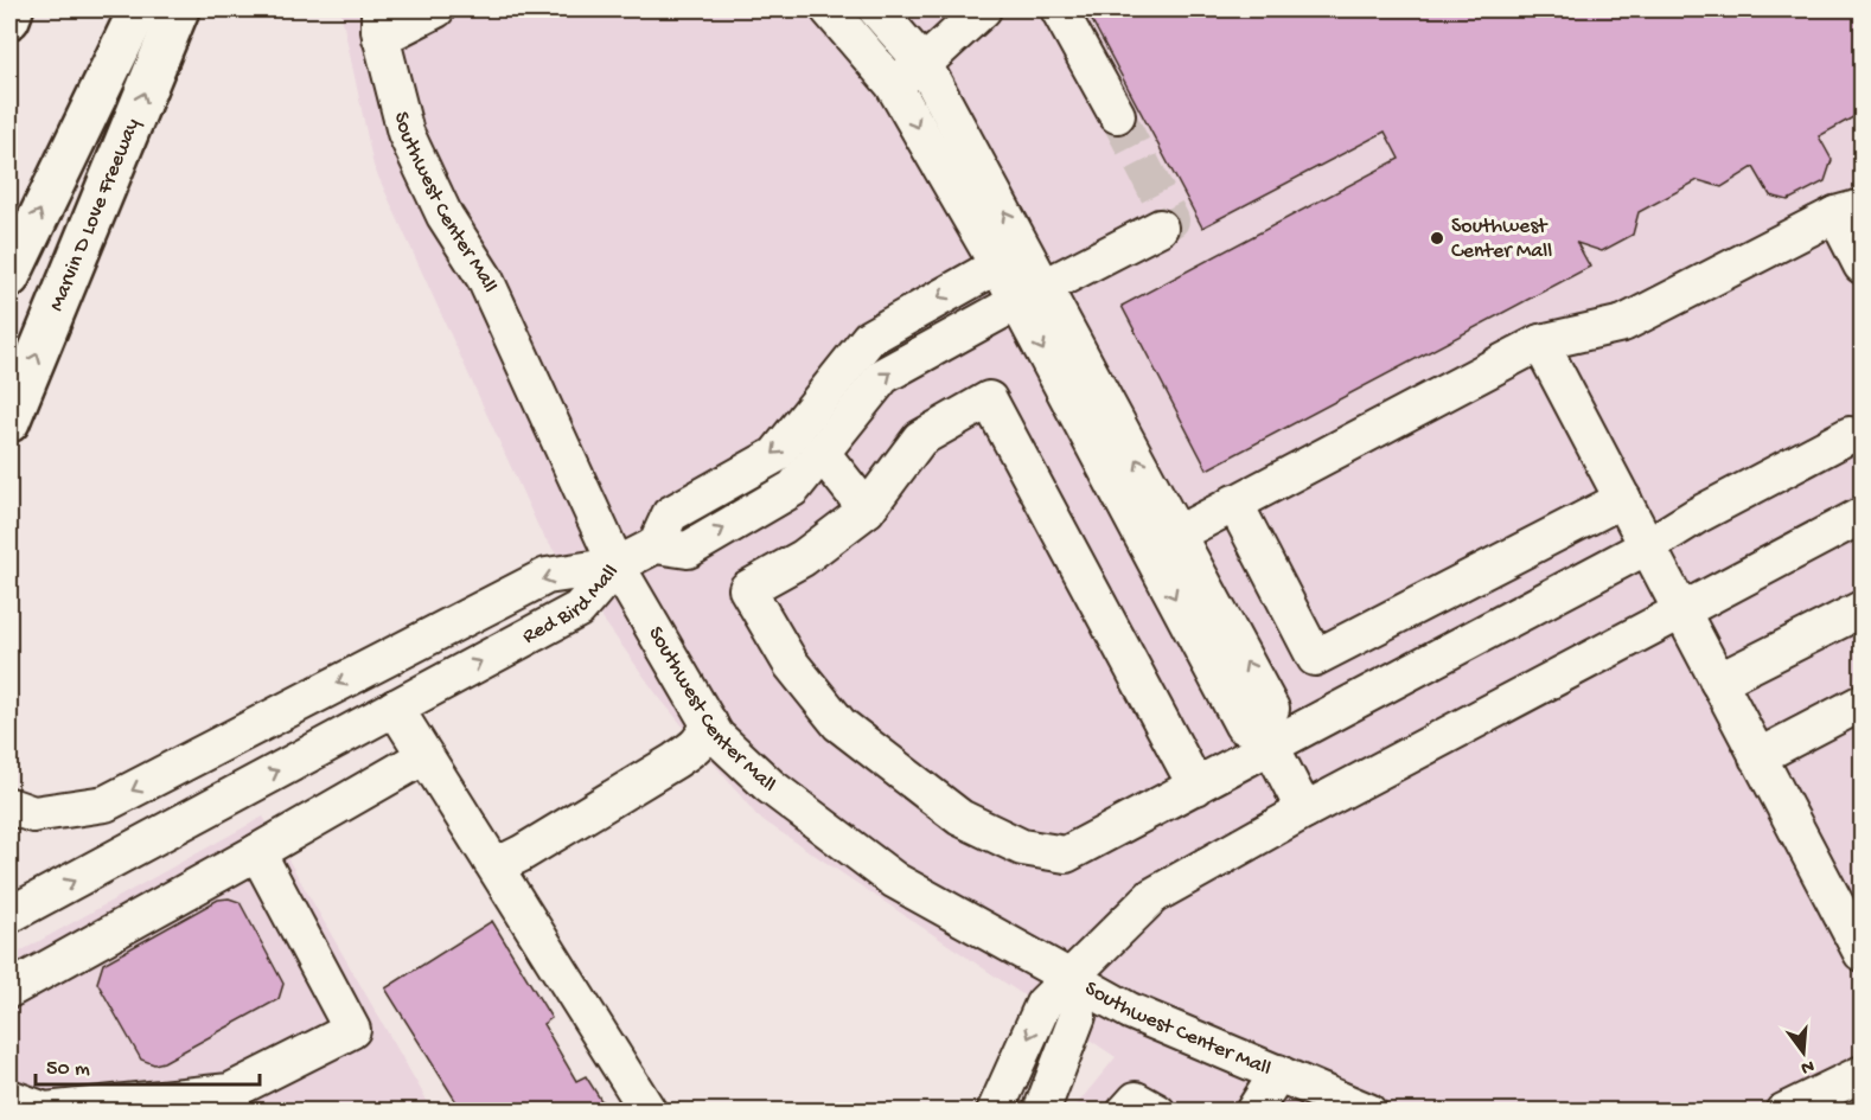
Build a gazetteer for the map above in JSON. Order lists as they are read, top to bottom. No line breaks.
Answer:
{"streets":{"main road":["Marvin D Love Freeway"],"street":["Southwest Center Mall","Red Bird Mall"]},"crossings":[["Southwest Center Mall","Red Bird Mall"]],"places":["Southwest Center Mall"],"scale_bar":"50 m","north":"bottom"}
